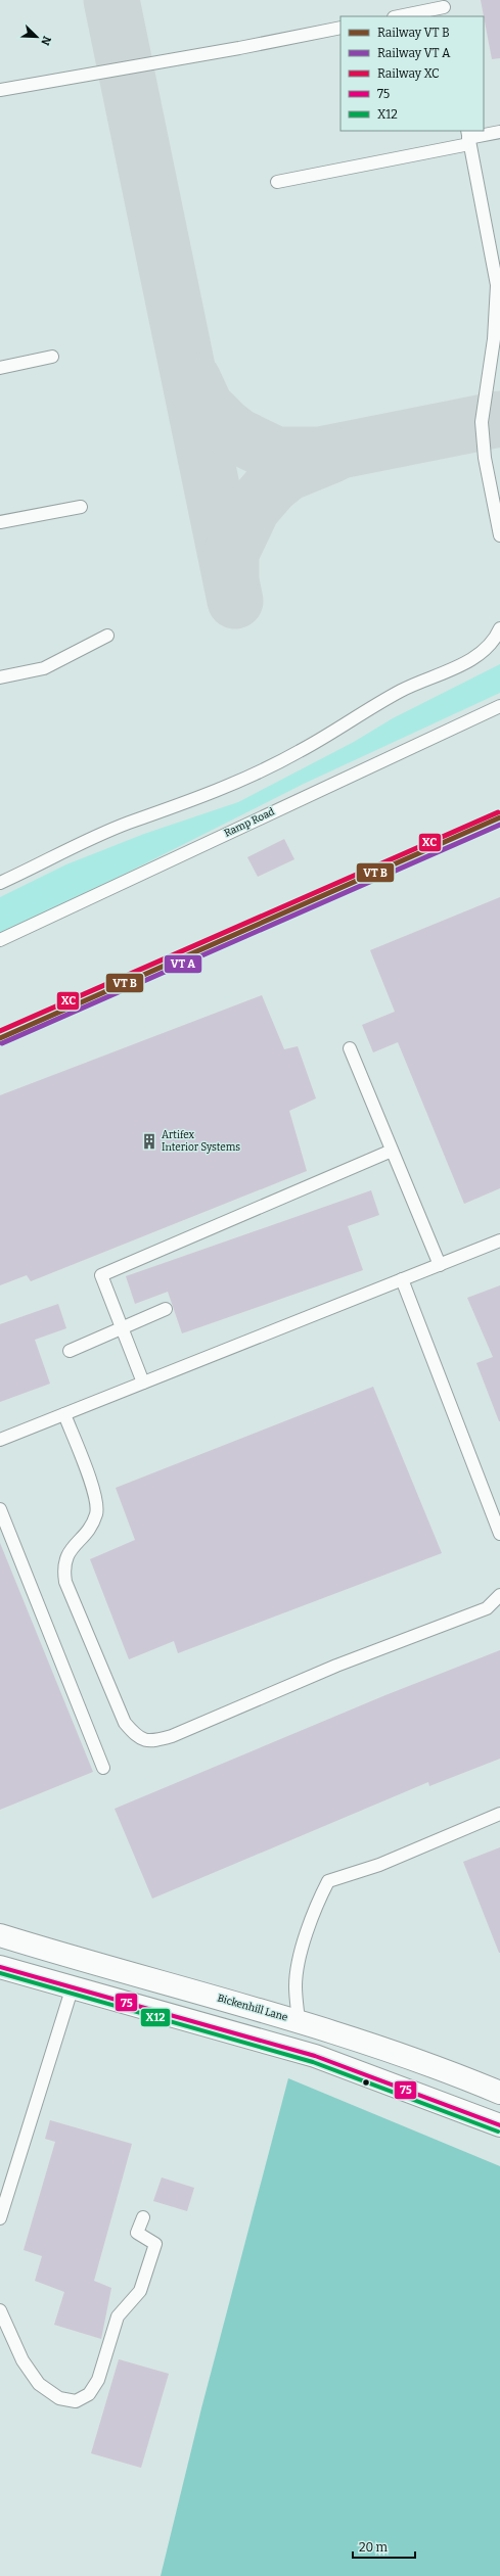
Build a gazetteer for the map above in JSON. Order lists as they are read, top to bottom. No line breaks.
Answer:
{"streets":{"main road":["Bickenhill Lane"],"lane":["Ramp Road"]},"places":{"building":["Artifex Interior Systems"]},"lines":["rail line XC","transit line 75","transit line X12"],"legend":["Railway VT B","Railway VT A","Railway XC","75","X12"],"scale_bar":"20 m","north":"bottom right"}
